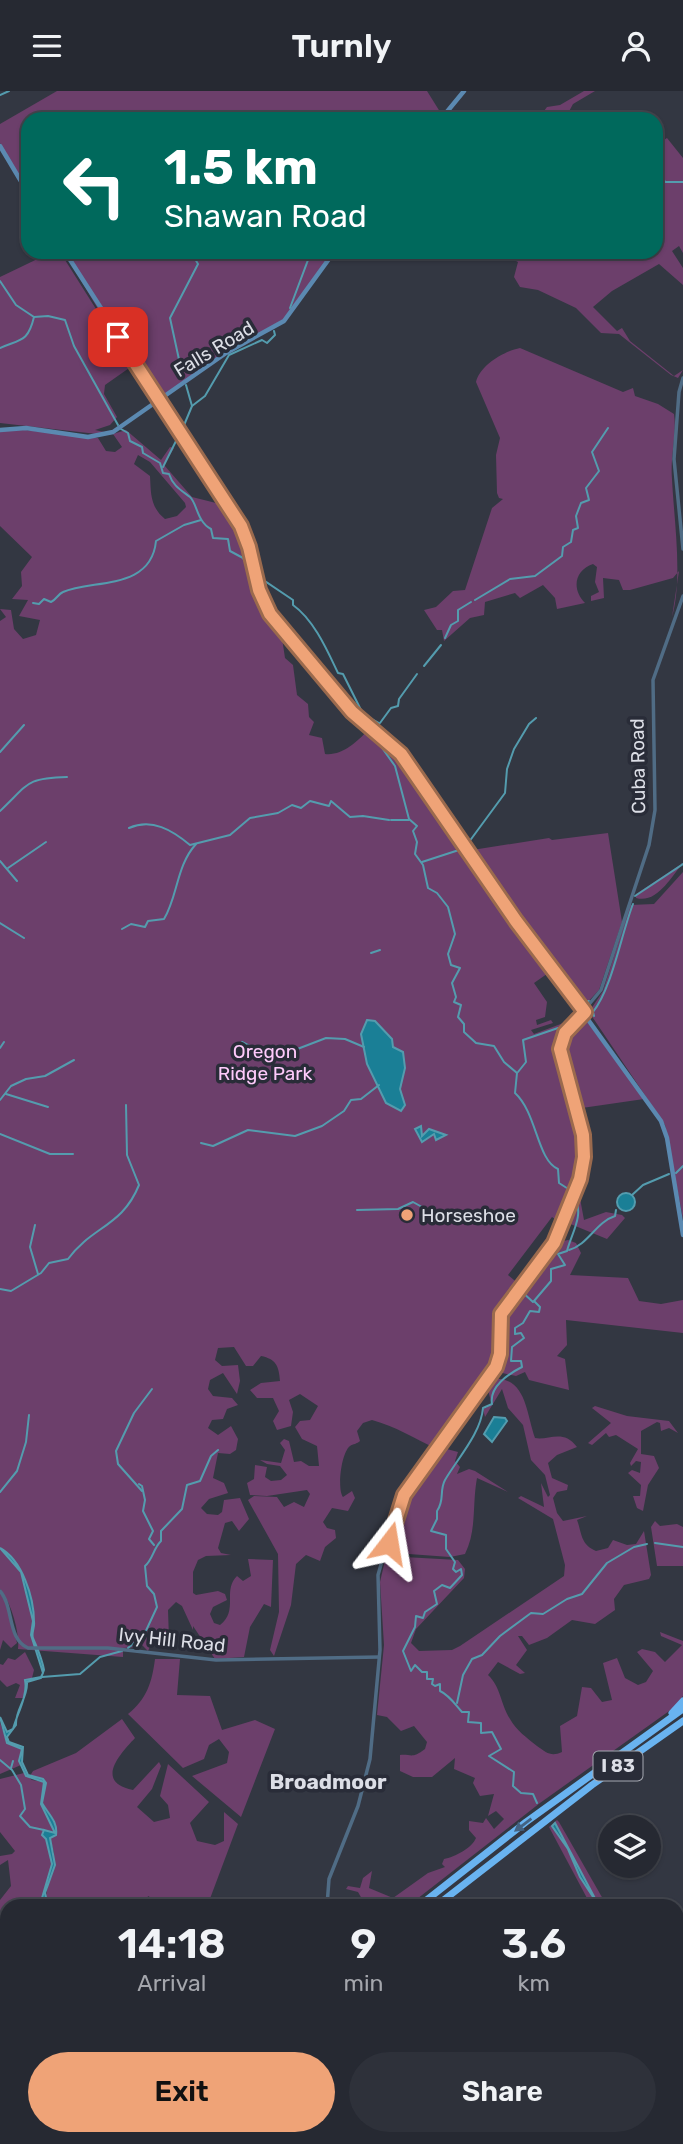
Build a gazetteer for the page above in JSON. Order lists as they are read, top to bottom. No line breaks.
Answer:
{"streets":{"highway":["I 83"],"main road":["Falls Road"],"street":["Cuba Road","Ivy Hill Road"]},"crossings":[["Cuba Road","Ivy Hill Road"]],"districts":["Broadmoor"],"parks":["Oregon Ridge Park"],"places":["Horseshoe"],"page":{"header":"Turnly","turn":["1.5 km","Shawan Road"],"eta":["14:18","Arrival","9","min","3.6","km"],"buttons":["Exit","Share"]}}
